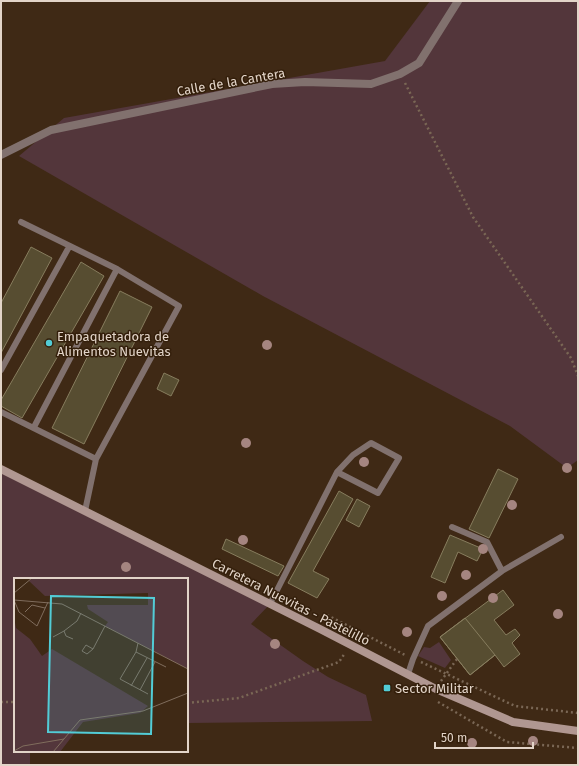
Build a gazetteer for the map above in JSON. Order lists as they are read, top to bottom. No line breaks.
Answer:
{"streets":{"main road":["Carretera Nuevitas - Pastelillo"],"street":["Calle de la Cantera"]},"places":{"other":["Empaquetadora de Alimentos Nuevitas"],"transit":["Sector Militar"]},"scale_bar":"50 m"}
